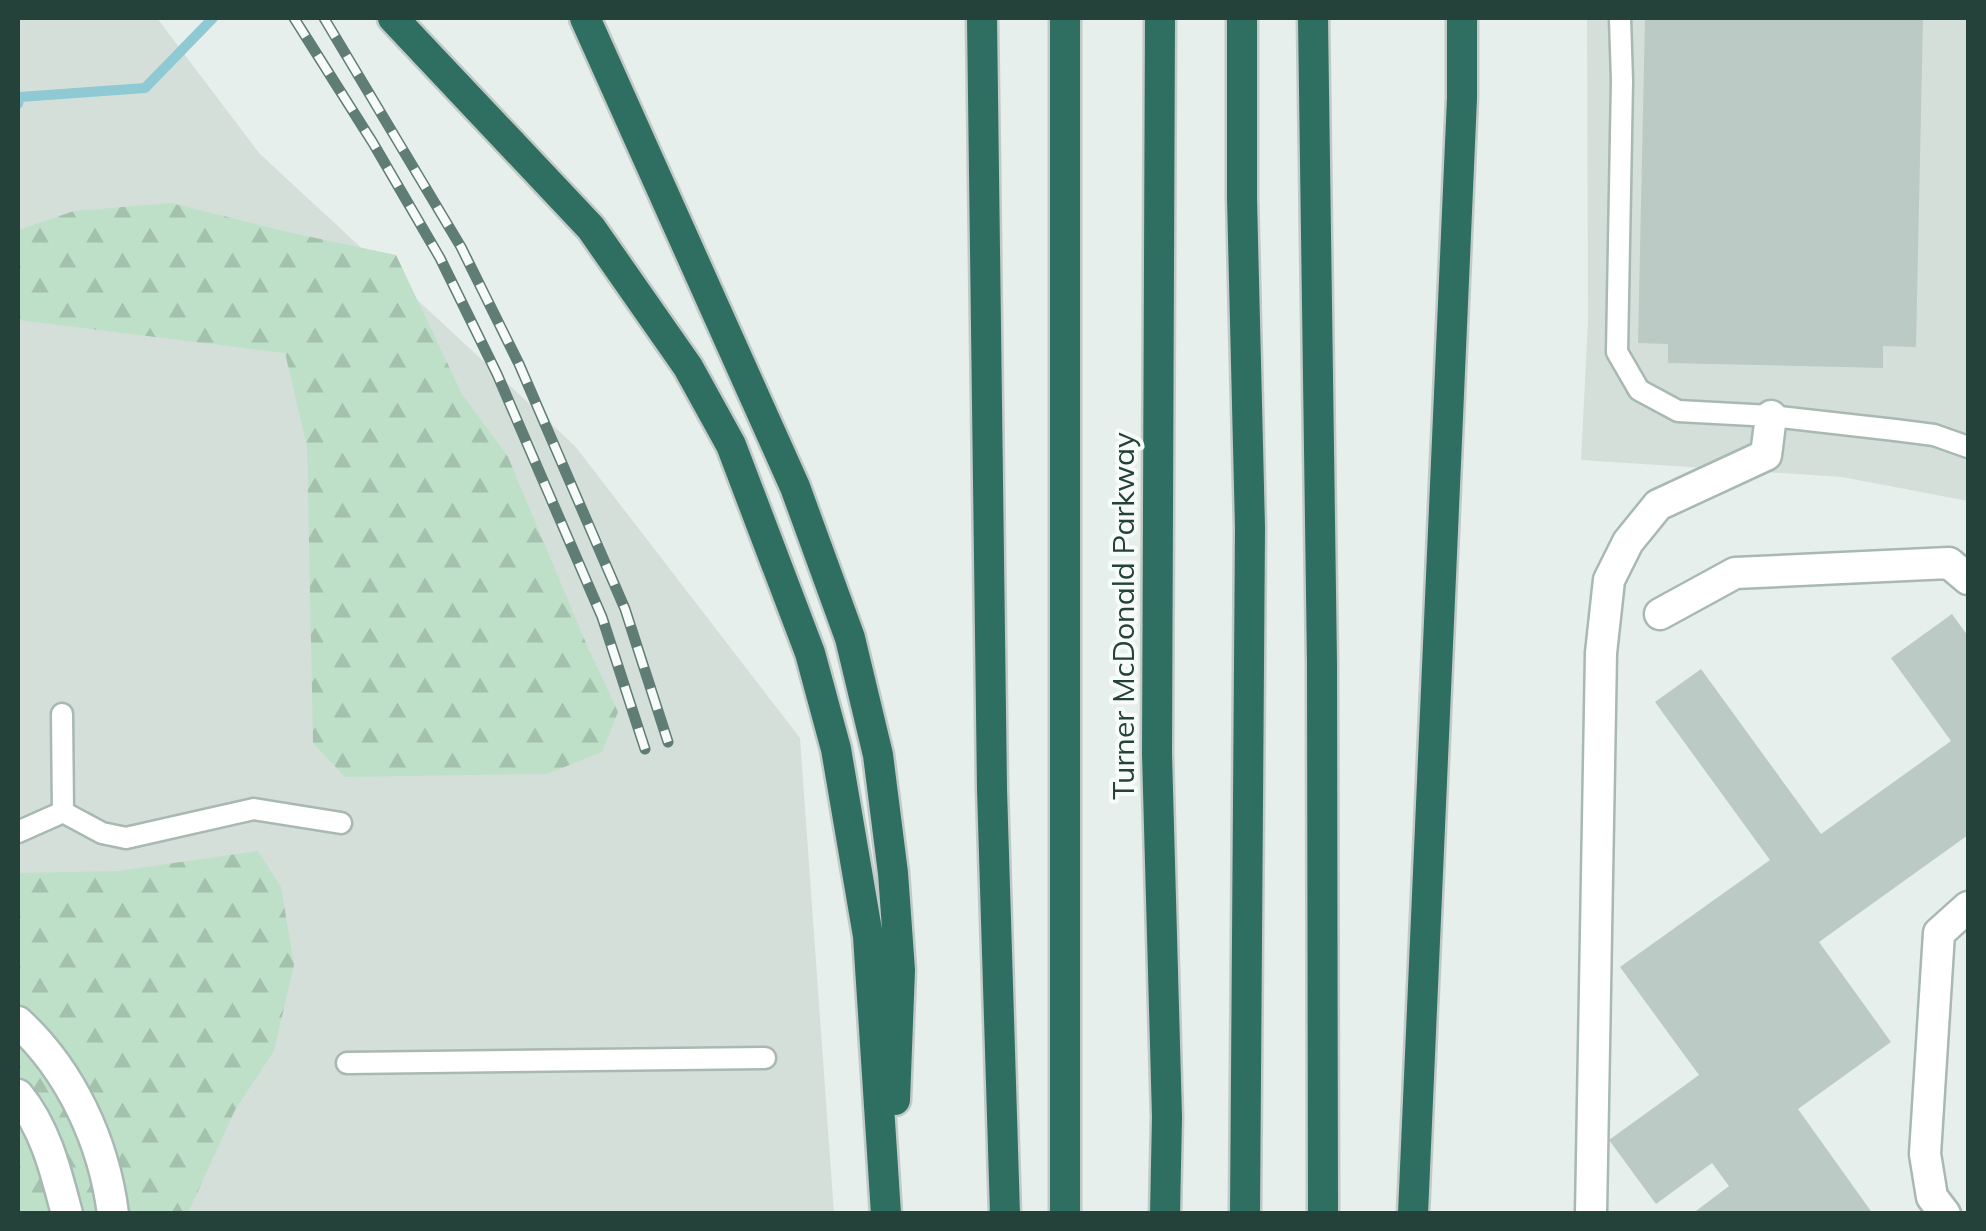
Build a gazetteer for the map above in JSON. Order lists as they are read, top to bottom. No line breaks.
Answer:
{"streets":{"highway":["Turner McDonald Parkway"]}}
